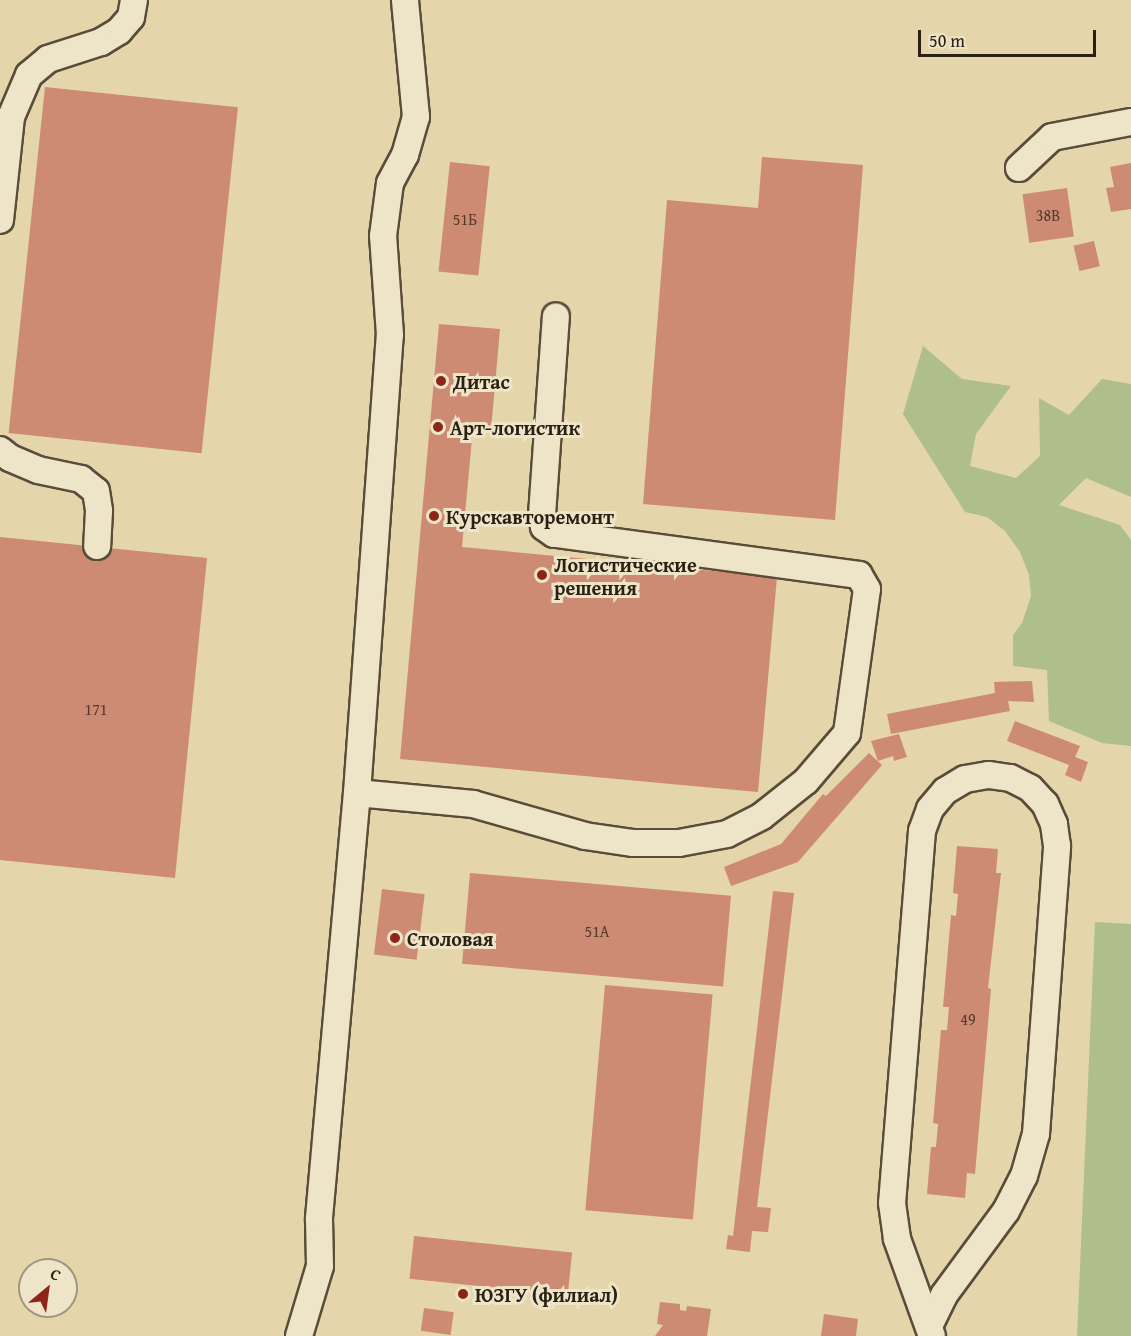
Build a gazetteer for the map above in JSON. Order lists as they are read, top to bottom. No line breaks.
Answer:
{"places":["Дитас","Арт-логистик","Курскавторемонт","Логистические решения","Столовая","ЮЗГУ (филиал)"],"house_numbers":["38В","51Б","171","51А","49"],"scale_bar":"50 m","north":"top right"}
